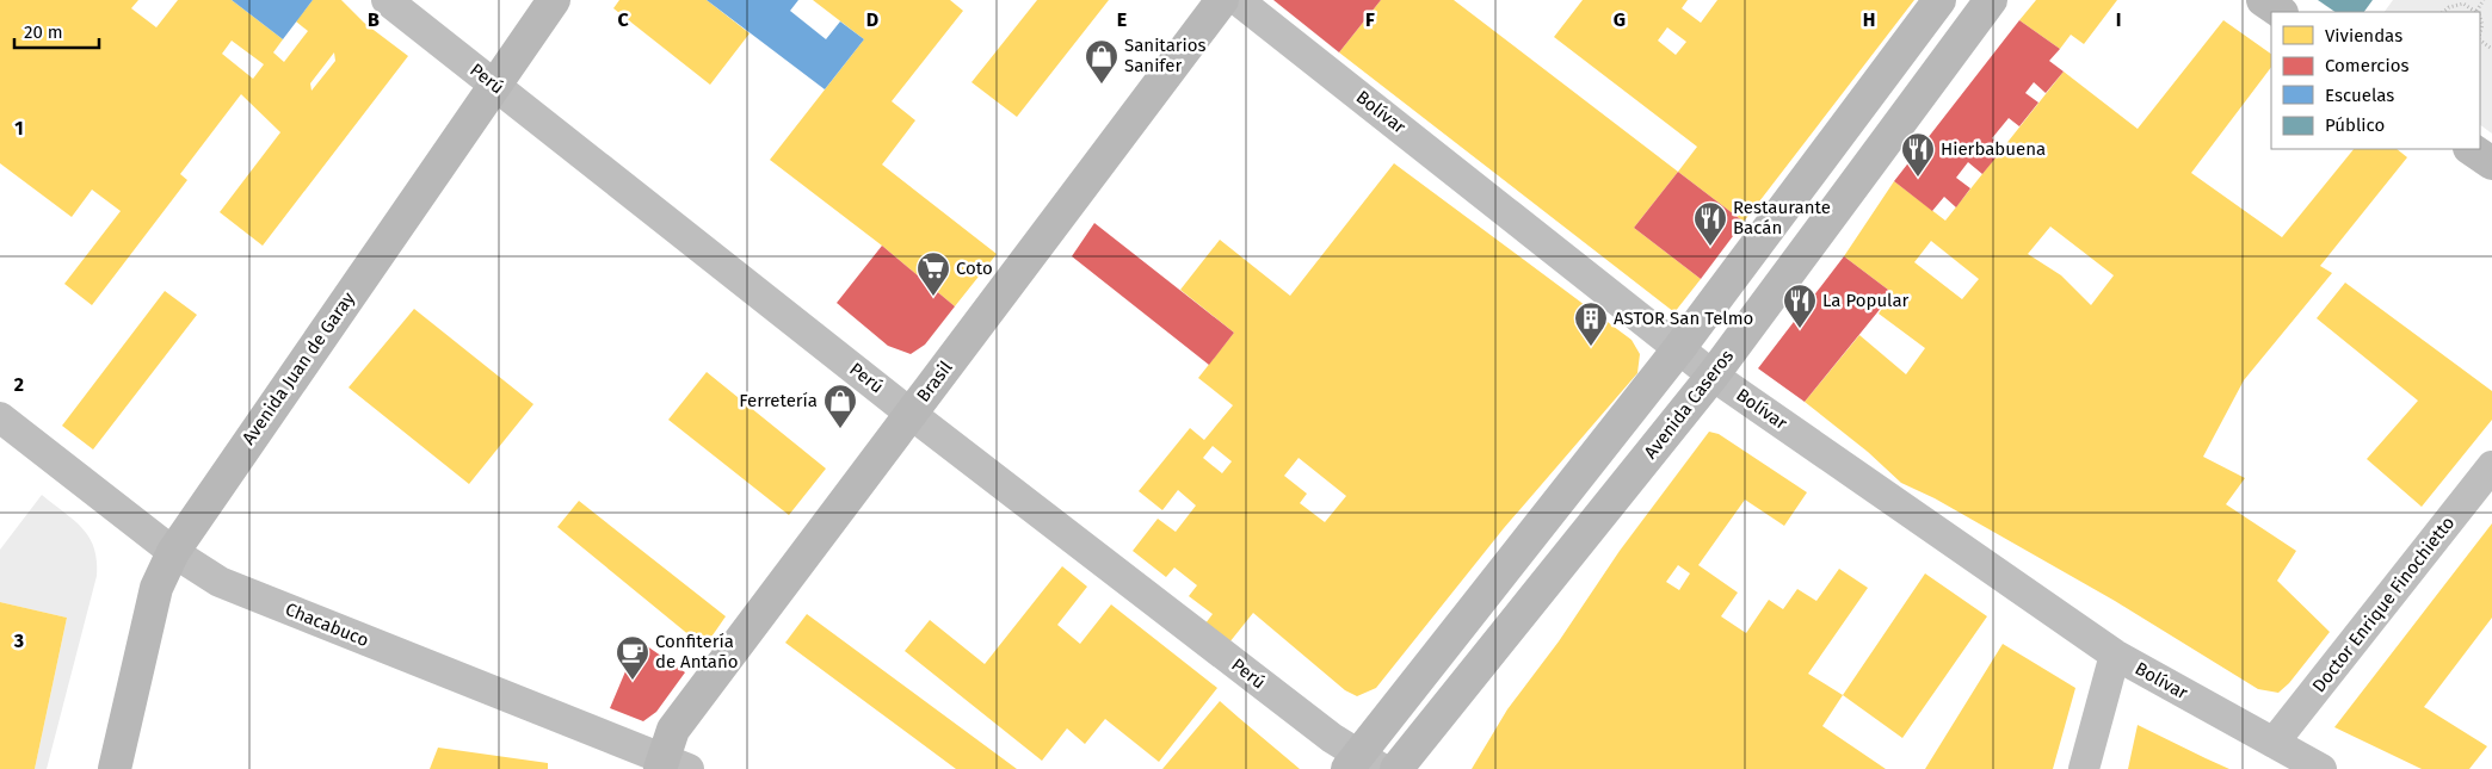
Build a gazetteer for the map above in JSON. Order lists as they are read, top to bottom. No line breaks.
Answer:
{"streets":{"main road":["Avenida Juan de Garay","Brasil","Avenida Caseros"],"street":["Perú","Bolívar","Doctor Enrique Finochietto","Chacabuco"]},"crossings":[["Perú","Avenida Juan de Garay"],["Perú","Brasil"],["Bolívar","Avenida Caseros"],["Bolívar","Doctor Enrique Finochietto"],["Avenida Juan de Garay","Chacabuco"],["Brasil","Chacabuco"]],"places":{"shop":["Sanitarios Sanifer","Ferretería"],"restaurant":["Hierbabuena","Restaurante Bacán","La Popular"],"supermarket":["Coto"],"building":["ASTOR San Telmo"],"cafe":["Confitería de Antaño"]},"legend":["Viviendas","Comercios","Escuelas","Público"],"scale_bar":"20 m","grid":{"columns":["B","C","D","E","F","G","H","I"],"rows":["1","2","3"]}}
